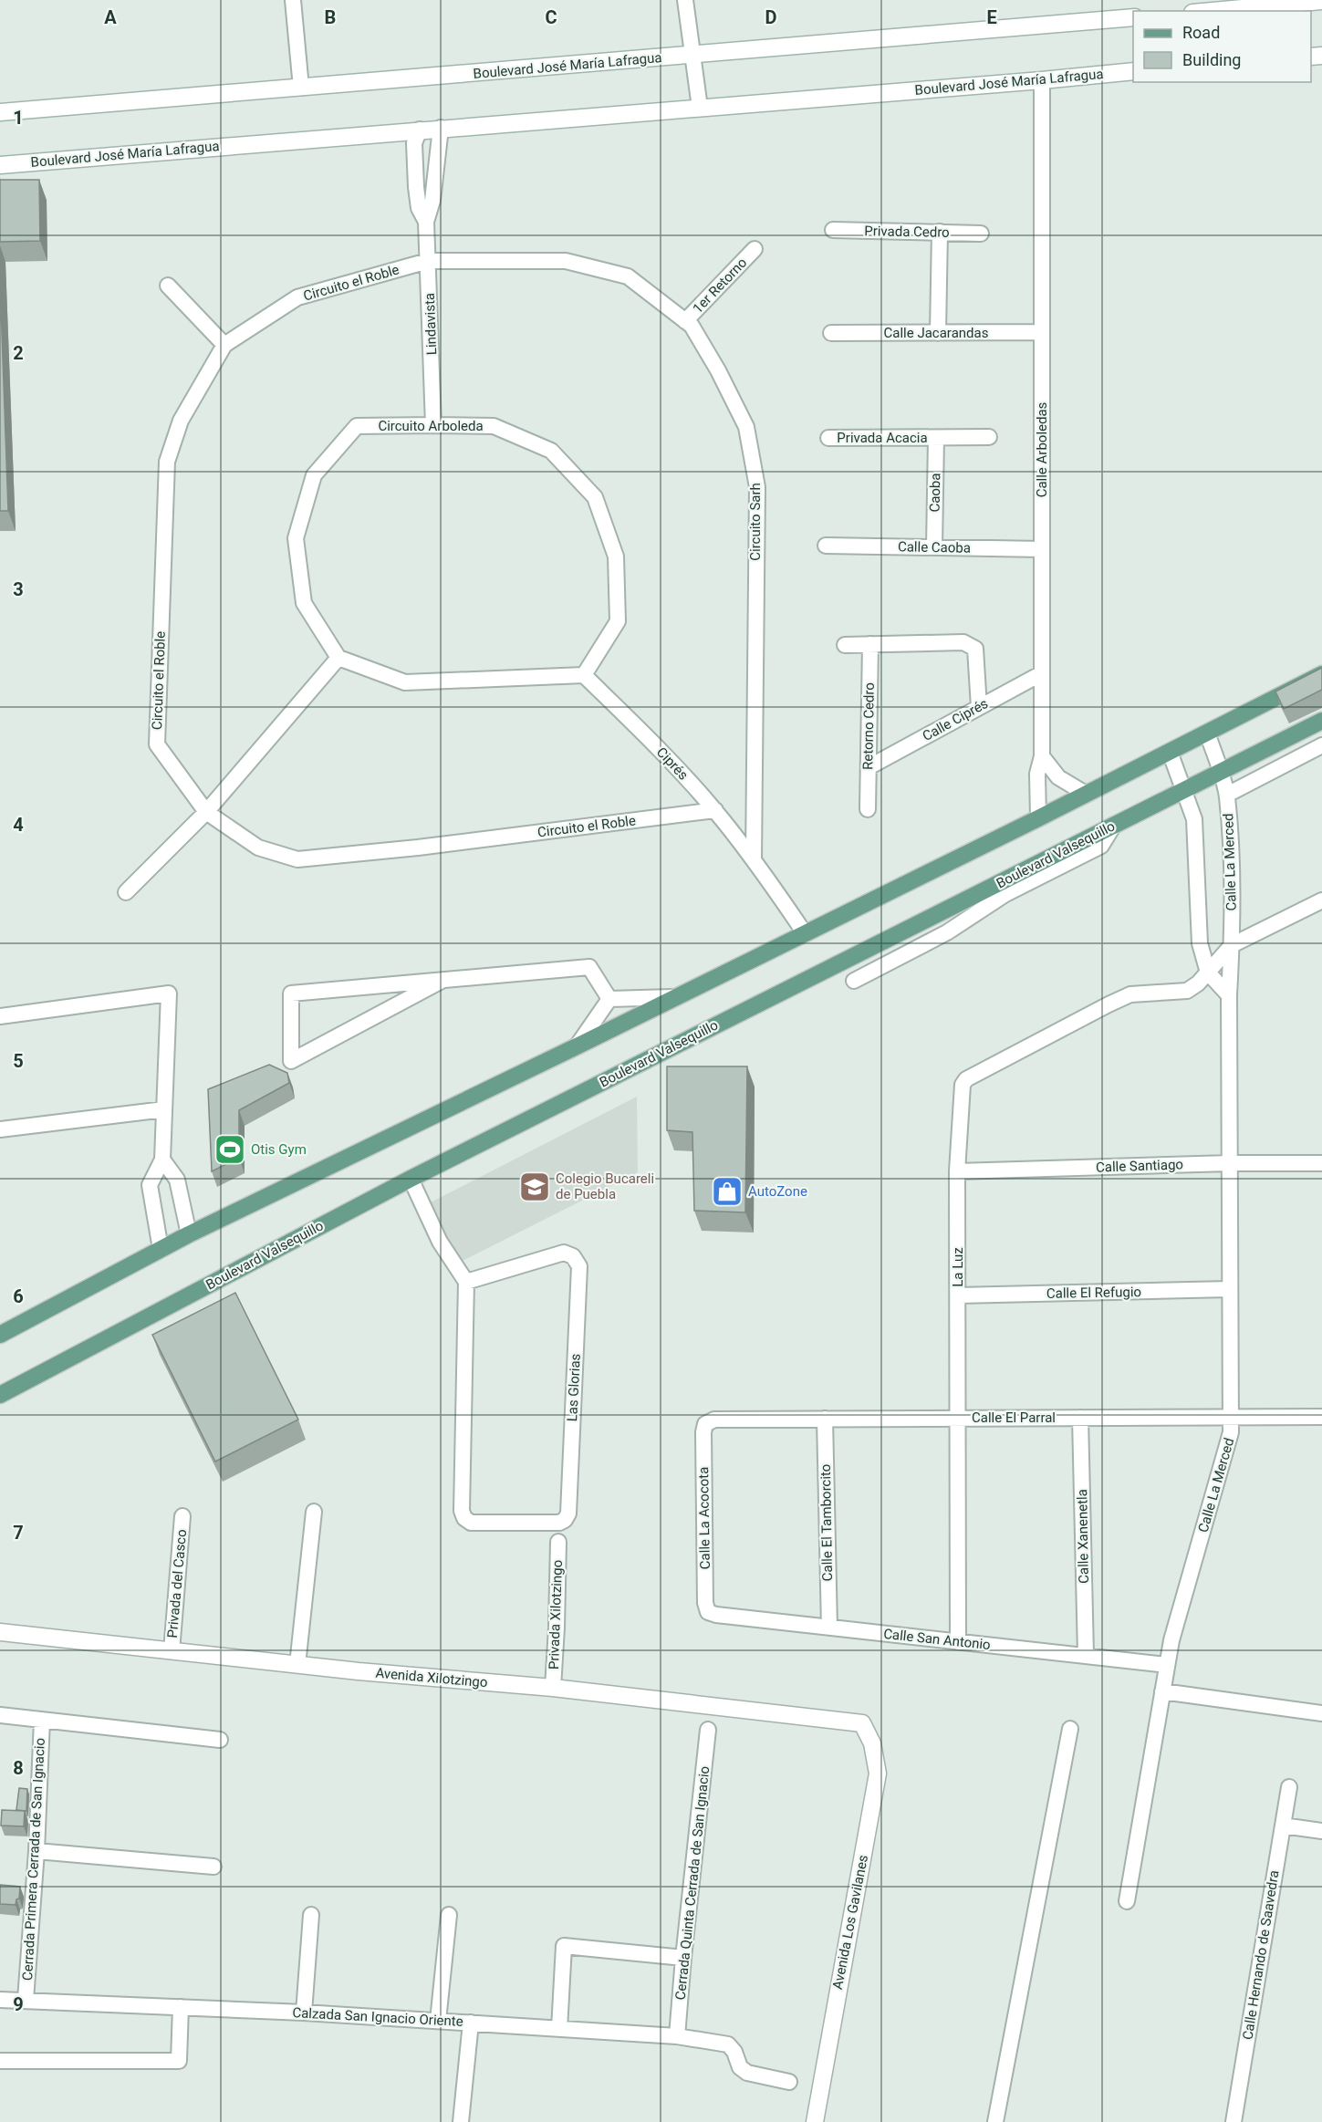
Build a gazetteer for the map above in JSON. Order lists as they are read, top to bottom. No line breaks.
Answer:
{"streets":{"main road":["Boulevard José María Lafragua","Boulevard Valsequillo","Avenida Xilotzingo","Avenida Los Gavilanes"],"street":["Privada Cedro","Circuito el Roble","1er Retorno","Lindavista","Calle Jacarandas","Circuito Arboleda","Privada Acacia","Calle Arboledas","Caoba","Circuito Sarh","Calle Caoba","Calle Ciprés","Retorno Cedro","Ciprés","Calle La Merced","Calle Santiago","La Luz","Calle El Refugio","Las Glorias","Calle El Parral","Calle La Acocota","Calle El Tamborcito","Calle Xanenetla","Privada del Casco","Privada Xilotzingo","Calle San Antonio","Cerrada Primera Cerrada de San Ignacio","Cerrada Quinta Cerrada de San Ignacio","Calle Hernando de Saavedra","Calzada San Ignacio Oriente"]},"crossings":[["Boulevard José María Lafragua","Lindavista"],["Boulevard José María Lafragua","Calle Arboledas"],["Circuito el Roble","Lindavista"],["Circuito el Roble","Circuito Sarh"],["Circuito el Roble","Ciprés"],["1er Retorno","Circuito Sarh"],["Lindavista","Circuito Arboleda"],["Lindavista","Circuito Sarh"],["Calle Jacarandas","Calle Arboledas"],["Circuito Arboleda","Ciprés"],["Privada Acacia","Caoba"],["Calle Arboledas","Calle Caoba"],["Calle Arboledas","Calle Ciprés"],["Caoba","Calle Caoba"],["Circuito Sarh","Ciprés"],["Calle Ciprés","Retorno Cedro"],["Boulevard Valsequillo","Calle La Merced"],["Calle La Merced","Calle Santiago"],["Calle La Merced","Calle El Refugio"],["Calle La Merced","Calle El Parral"],["Calle La Merced","Calle San Antonio"],["Calle Santiago","La Luz"],["La Luz","Calle El Refugio"],["La Luz","Calle El Parral"],["La Luz","Calle San Antonio"],["Calle El Parral","Calle La Acocota"],["Calle El Parral","Calle El Tamborcito"],["Calle El Parral","Calle Xanenetla"],["Calle La Acocota","Calle San Antonio"],["Calle El Tamborcito","Calle San Antonio"],["Calle Xanenetla","Calle San Antonio"],["Privada del Casco","Avenida Xilotzingo"],["Privada Xilotzingo","Avenida Xilotzingo"],["Avenida Xilotzingo","Avenida Los Gavilanes"],["Cerrada Primera Cerrada de San Ignacio","Calzada San Ignacio Oriente"],["Cerrada Quinta Cerrada de San Ignacio","Calzada San Ignacio Oriente"]],"places":{"sports":["Otis Gym"],"school or university":["Colegio Bucareli de Puebla"],"shop":["AutoZone"]},"legend":["Road","Building"],"grid":{"columns":["A","B","C","D","E"],"rows":["1","2","3","4","5","6","7","8","9"]}}
